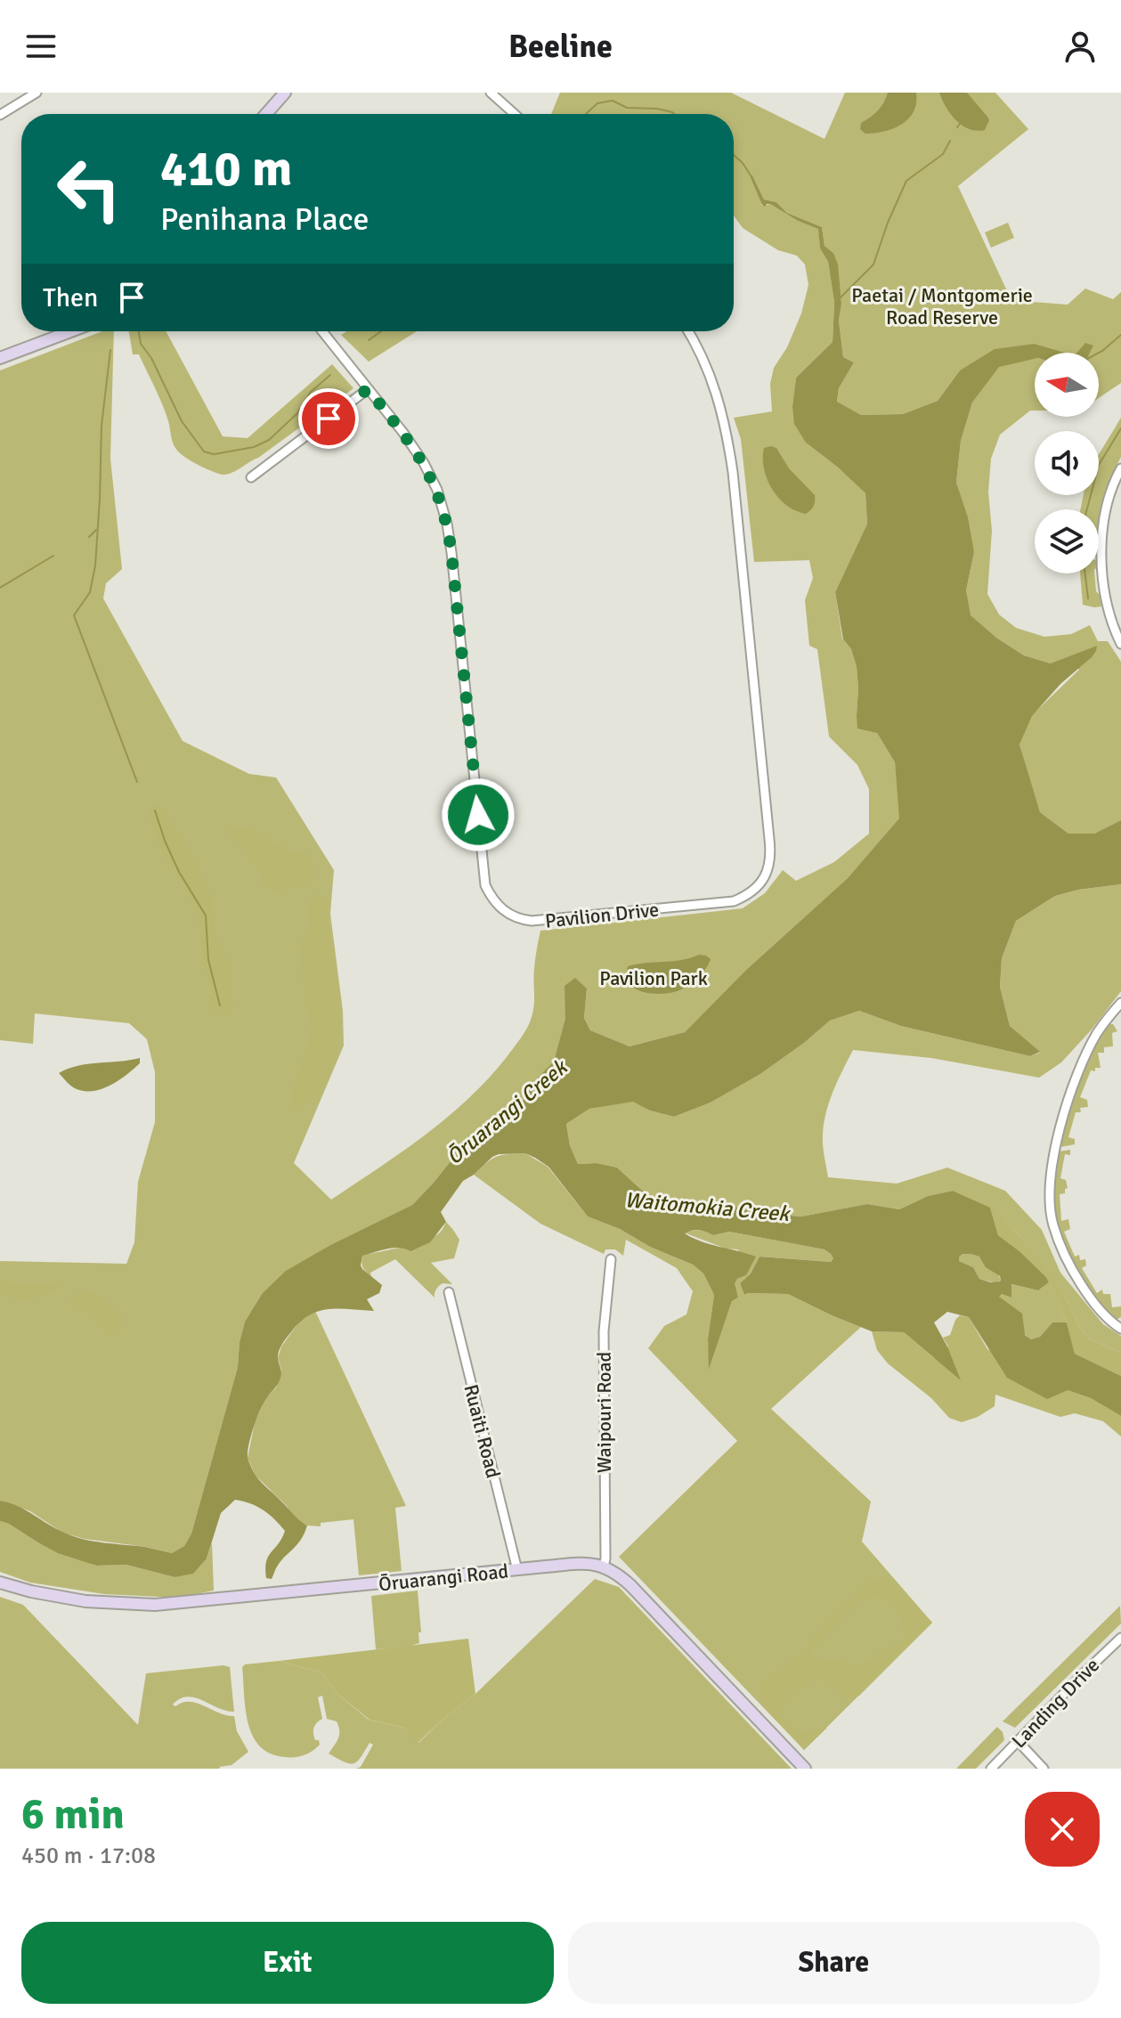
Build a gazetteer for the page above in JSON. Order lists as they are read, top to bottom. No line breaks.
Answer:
{"streets":{"street":["Pavilion Drive","Waipouri Road","Ruaiti Road","Ōruarangi Road","Landing Drive"]},"crossings":[["Waipouri Road","Ōruarangi Road"],["Ruaiti Road","Ōruarangi Road"]],"water":["Ōruarangi Creek","Waitomokia Creek"],"parks":["Paetai / Montgomerie Road Reserve","Pavilion Park"],"north":"left","page":{"header":"Beeline","turn":["410 m","Penihana Place"],"then":"Then","heading":["6 min","450 m · 17:08"],"buttons":["Exit","Share"]}}
